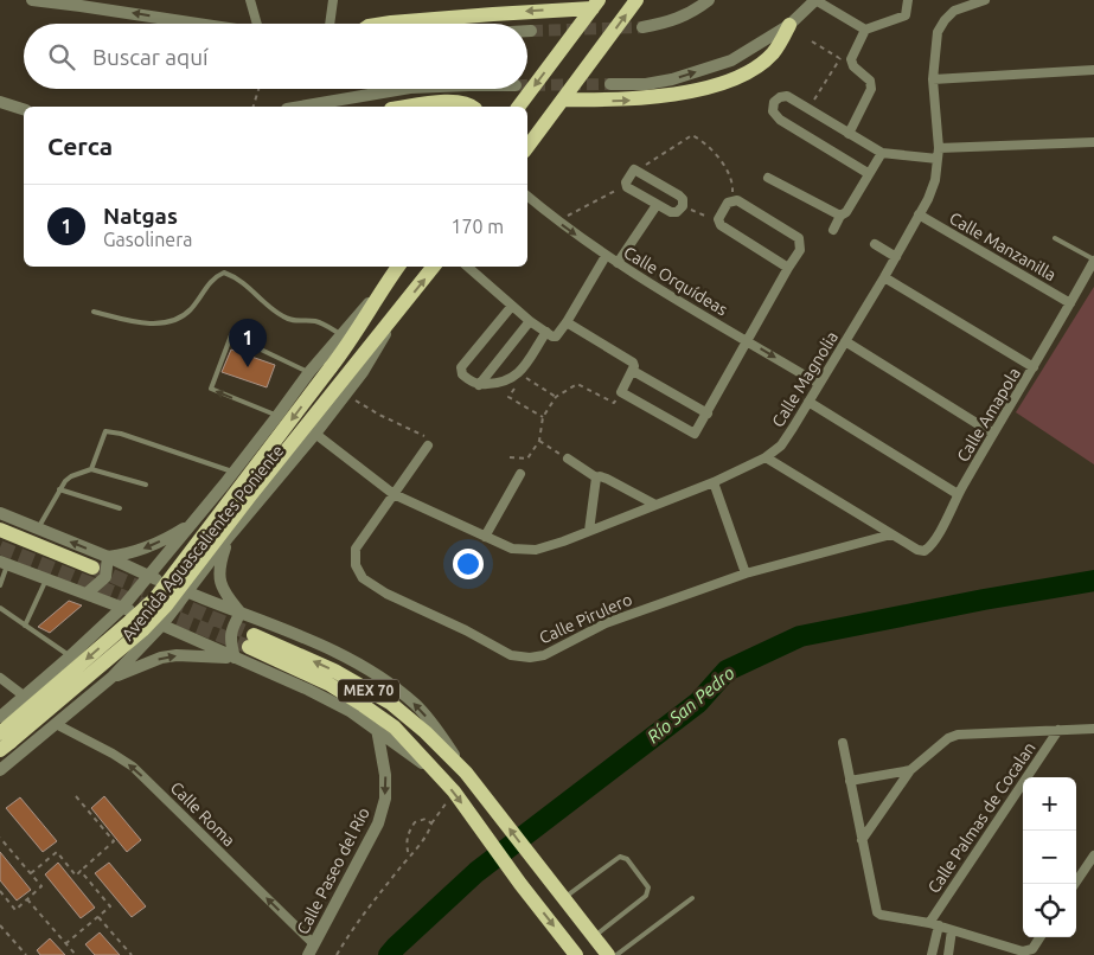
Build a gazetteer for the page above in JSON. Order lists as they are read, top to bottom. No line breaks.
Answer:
{"streets":{"main road":["Avenida Aguascalientes Poniente","MEX 70"],"street":["Calle Manzanilla","Calle Orquídeas","Calle Magnolia","Calle Amapola","Calle Pirulero","Calle Roma","Calle Palmas de Cocalan","Calle Paseo del Río"]},"crossings":[["Calle Manzanilla","Calle Magnolia"],["Calle Manzanilla","Calle Amapola"],["Calle Orquídeas","Calle Magnolia"],["Calle Magnolia","Avenida Aguascalientes Poniente"],["Calle Magnolia","Calle Pirulero"],["Calle Amapola","Calle Pirulero"],["Avenida Aguascalientes Poniente","MEX 70"],["Avenida Aguascalientes Poniente","Calle Roma"],["MEX 70","Calle Paseo del Río"],["Calle Roma","Calle Paseo del Río"]],"one_way":["Calle Orquídeas","Calle Roma","Calle Paseo del Río"],"water":["Río San Pedro"],"page":{"search":"Buscar aquí","heading":"Cerca","list":[{"mark":"1","name":"Natgas","note":"Gasolinera","value":"170 m"}],"pins":"1","map_buttons":["+","−"]}}
